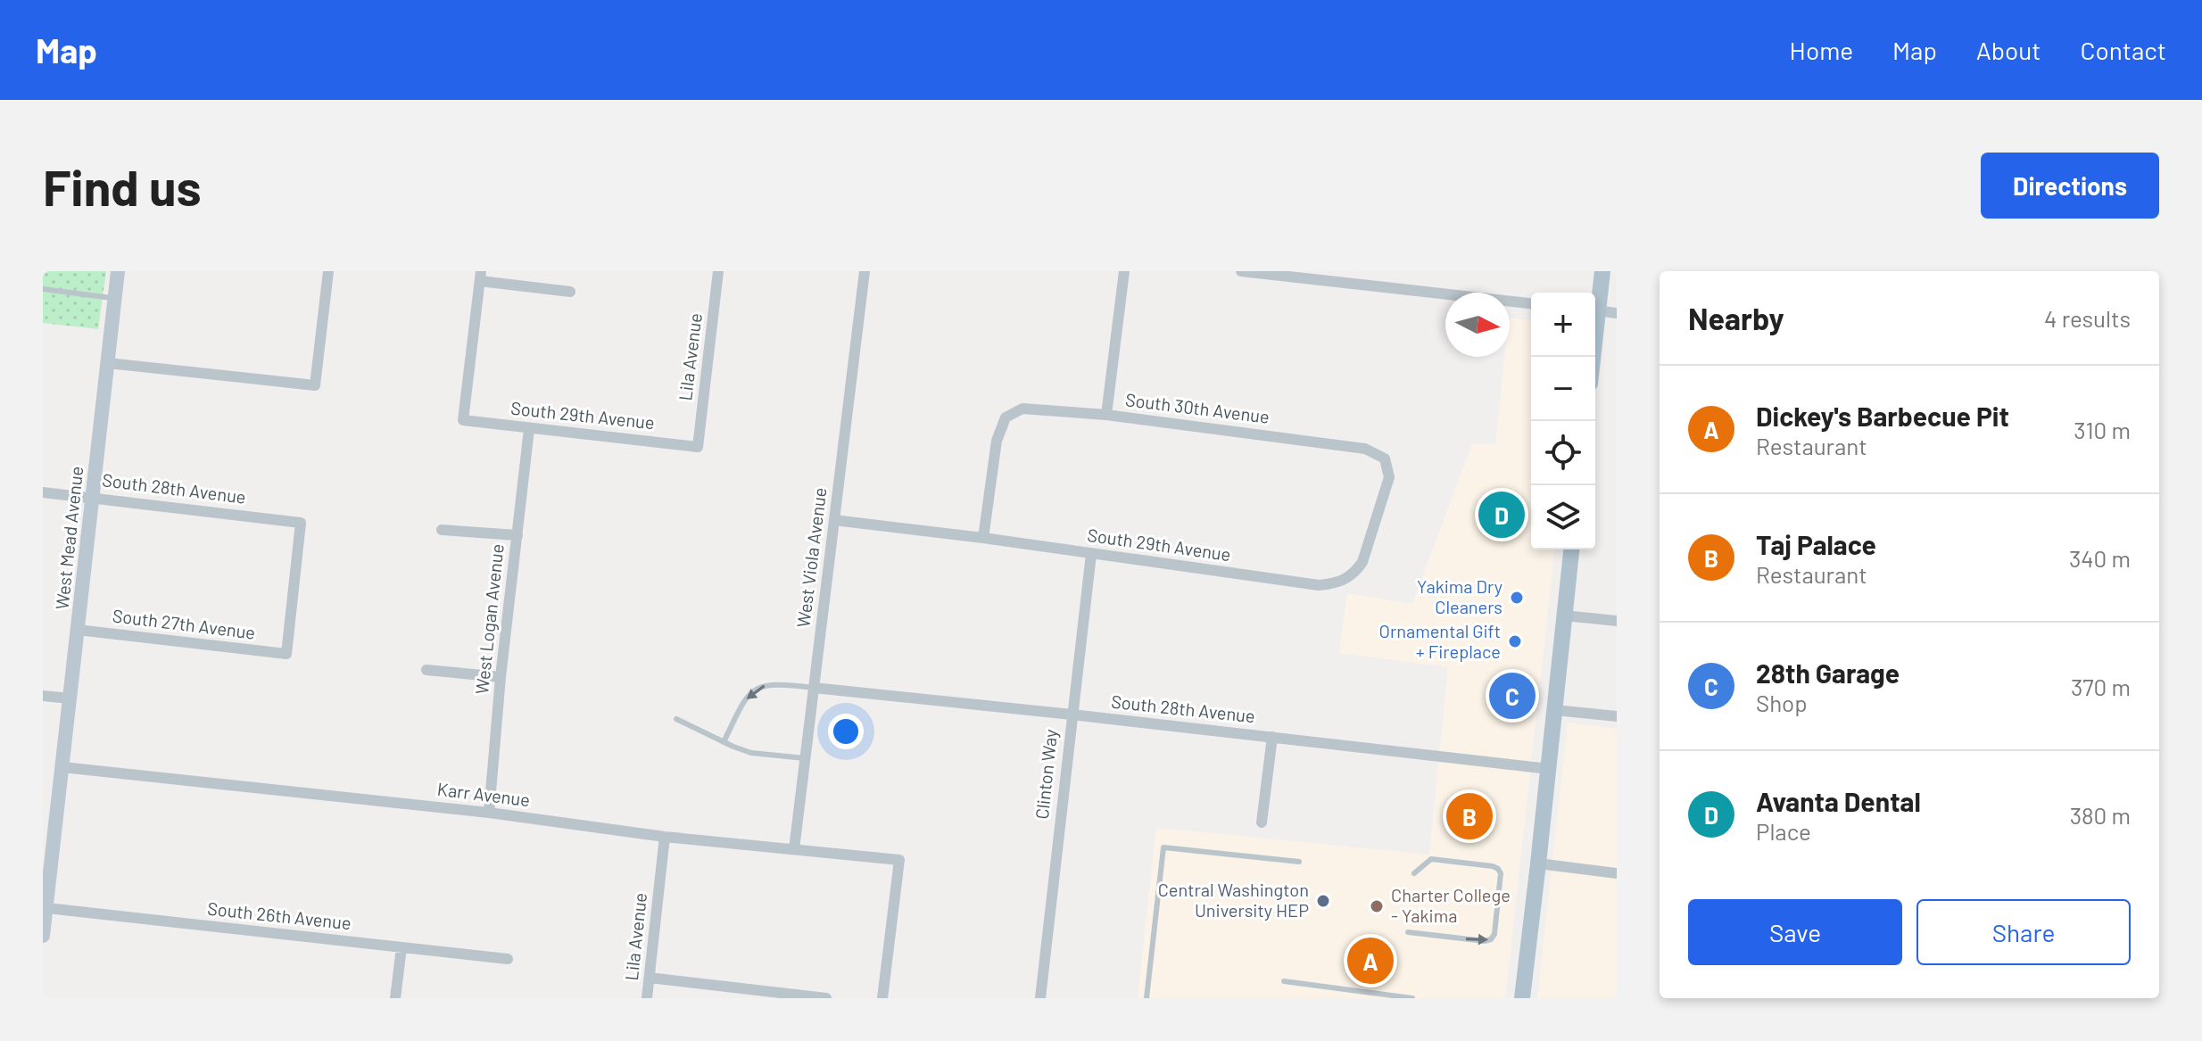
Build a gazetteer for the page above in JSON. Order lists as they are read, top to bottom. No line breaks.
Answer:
{"streets":{"street":["Lila Avenue","South 30th Avenue","South 29th Avenue","South 28th Avenue","West Mead Avenue","West Viola Avenue","West Logan Avenue","South 27th Avenue","Clinton Way","Karr Avenue","South 26th Avenue"]},"crossings":[["Lila Avenue","South 29th Avenue"],["Lila Avenue","Karr Avenue"],["South 30th Avenue","South 29th Avenue"],["South 29th Avenue","West Viola Avenue"],["South 29th Avenue","West Logan Avenue"],["South 29th Avenue","Clinton Way"],["South 28th Avenue","West Mead Avenue"],["South 28th Avenue","West Viola Avenue"],["South 28th Avenue","South 27th Avenue"],["South 28th Avenue","Clinton Way"],["West Mead Avenue","South 27th Avenue"],["West Mead Avenue","Karr Avenue"],["West Mead Avenue","South 26th Avenue"],["West Viola Avenue","Karr Avenue"],["West Logan Avenue","Karr Avenue"]],"places":["Yakima Dry Cleaners","Ornamental Gift + Fireplace","Central Washington University HEP","Charter College - Yakima"],"north":"right","page":{"header":"Map","nav":["Home","Map","About","Contact"],"buttons":["Directions",["Save","Share"]],"title":"Find us","heading":["Nearby","4 results"],"map_buttons":["+","−"],"list":[{"mark":"A","name":"Dickey's Barbecue Pit","note":"Restaurant","value":"310 m"},{"mark":"B","name":"Taj Palace","note":"Restaurant","value":"340 m"},{"mark":"C","name":"28th Garage","note":"Shop","value":"370 m"},{"mark":"D","name":"Avanta Dental","note":"Place","value":"380 m"}],"pins":["D","C","B","A"]}}
